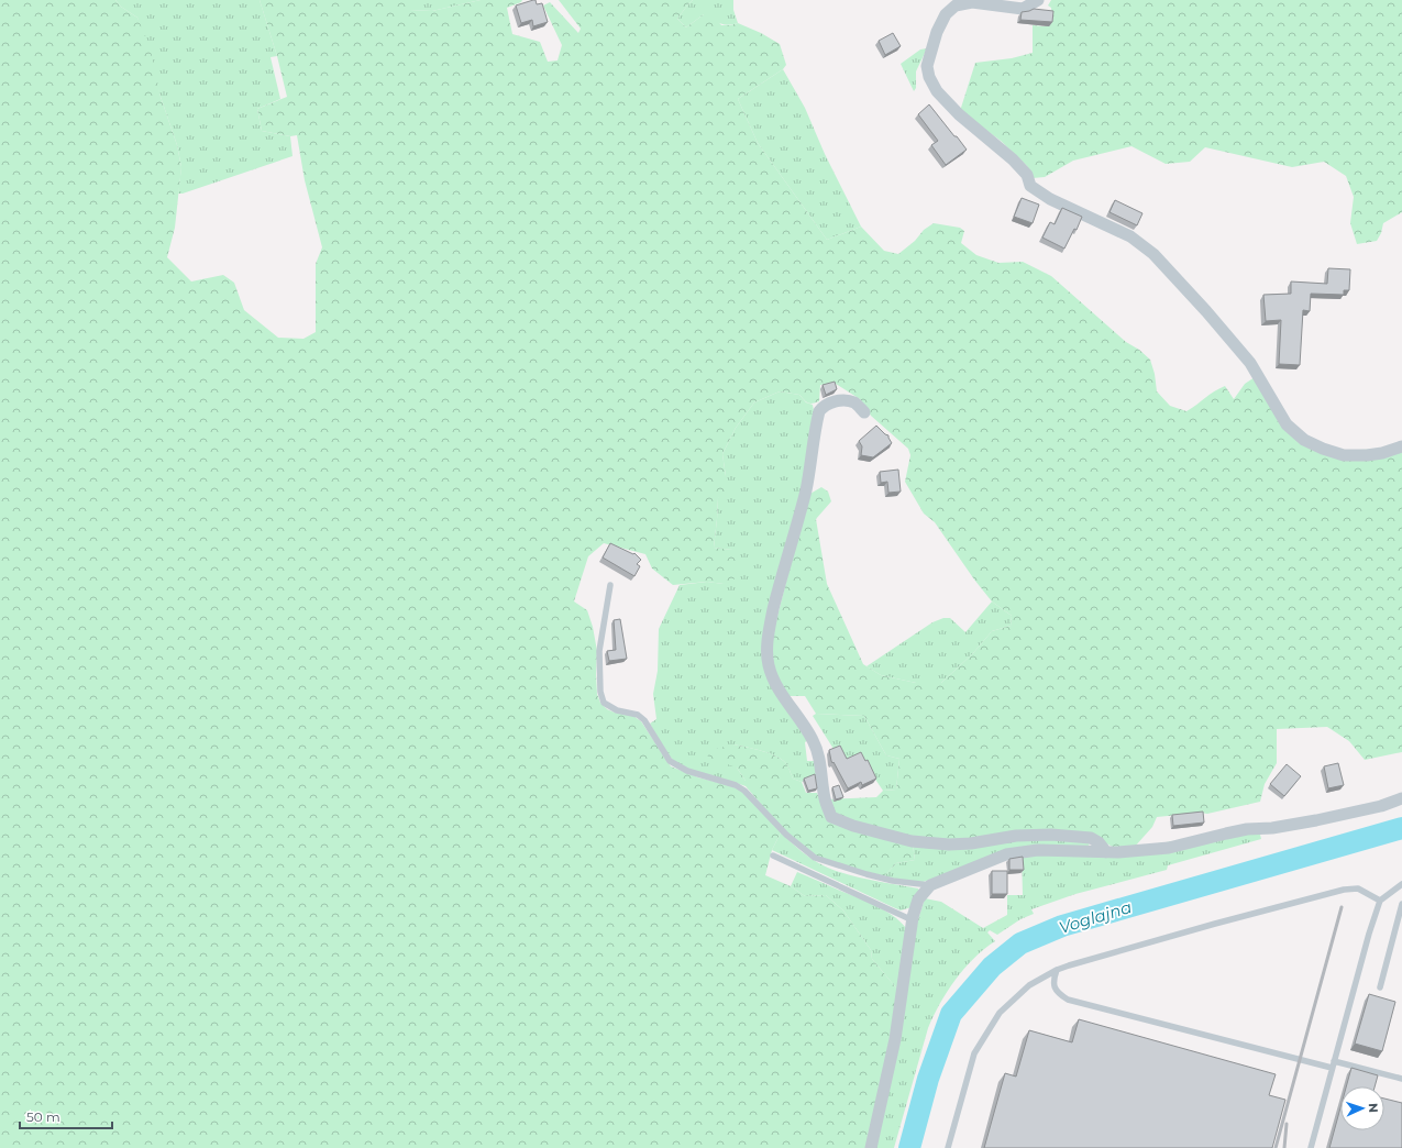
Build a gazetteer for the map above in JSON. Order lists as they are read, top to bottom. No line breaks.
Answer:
{"water":["Voglajna"],"scale_bar":"50 m","north":"right"}
